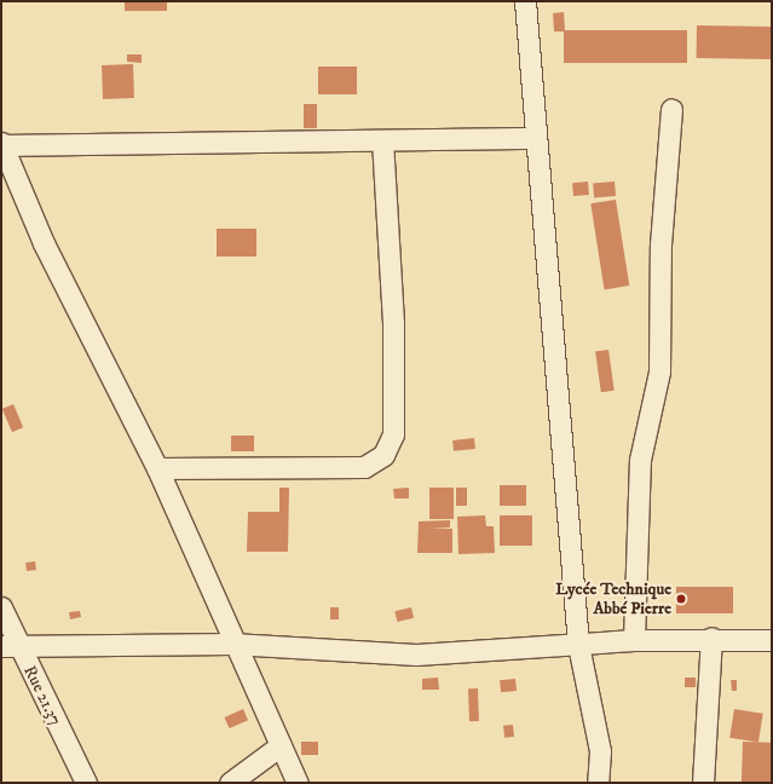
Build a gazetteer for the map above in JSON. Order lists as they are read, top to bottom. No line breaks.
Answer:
{"streets":{"street":["Rue 21.37"]},"places":["Lycée Technique Abbé Pierre"]}
